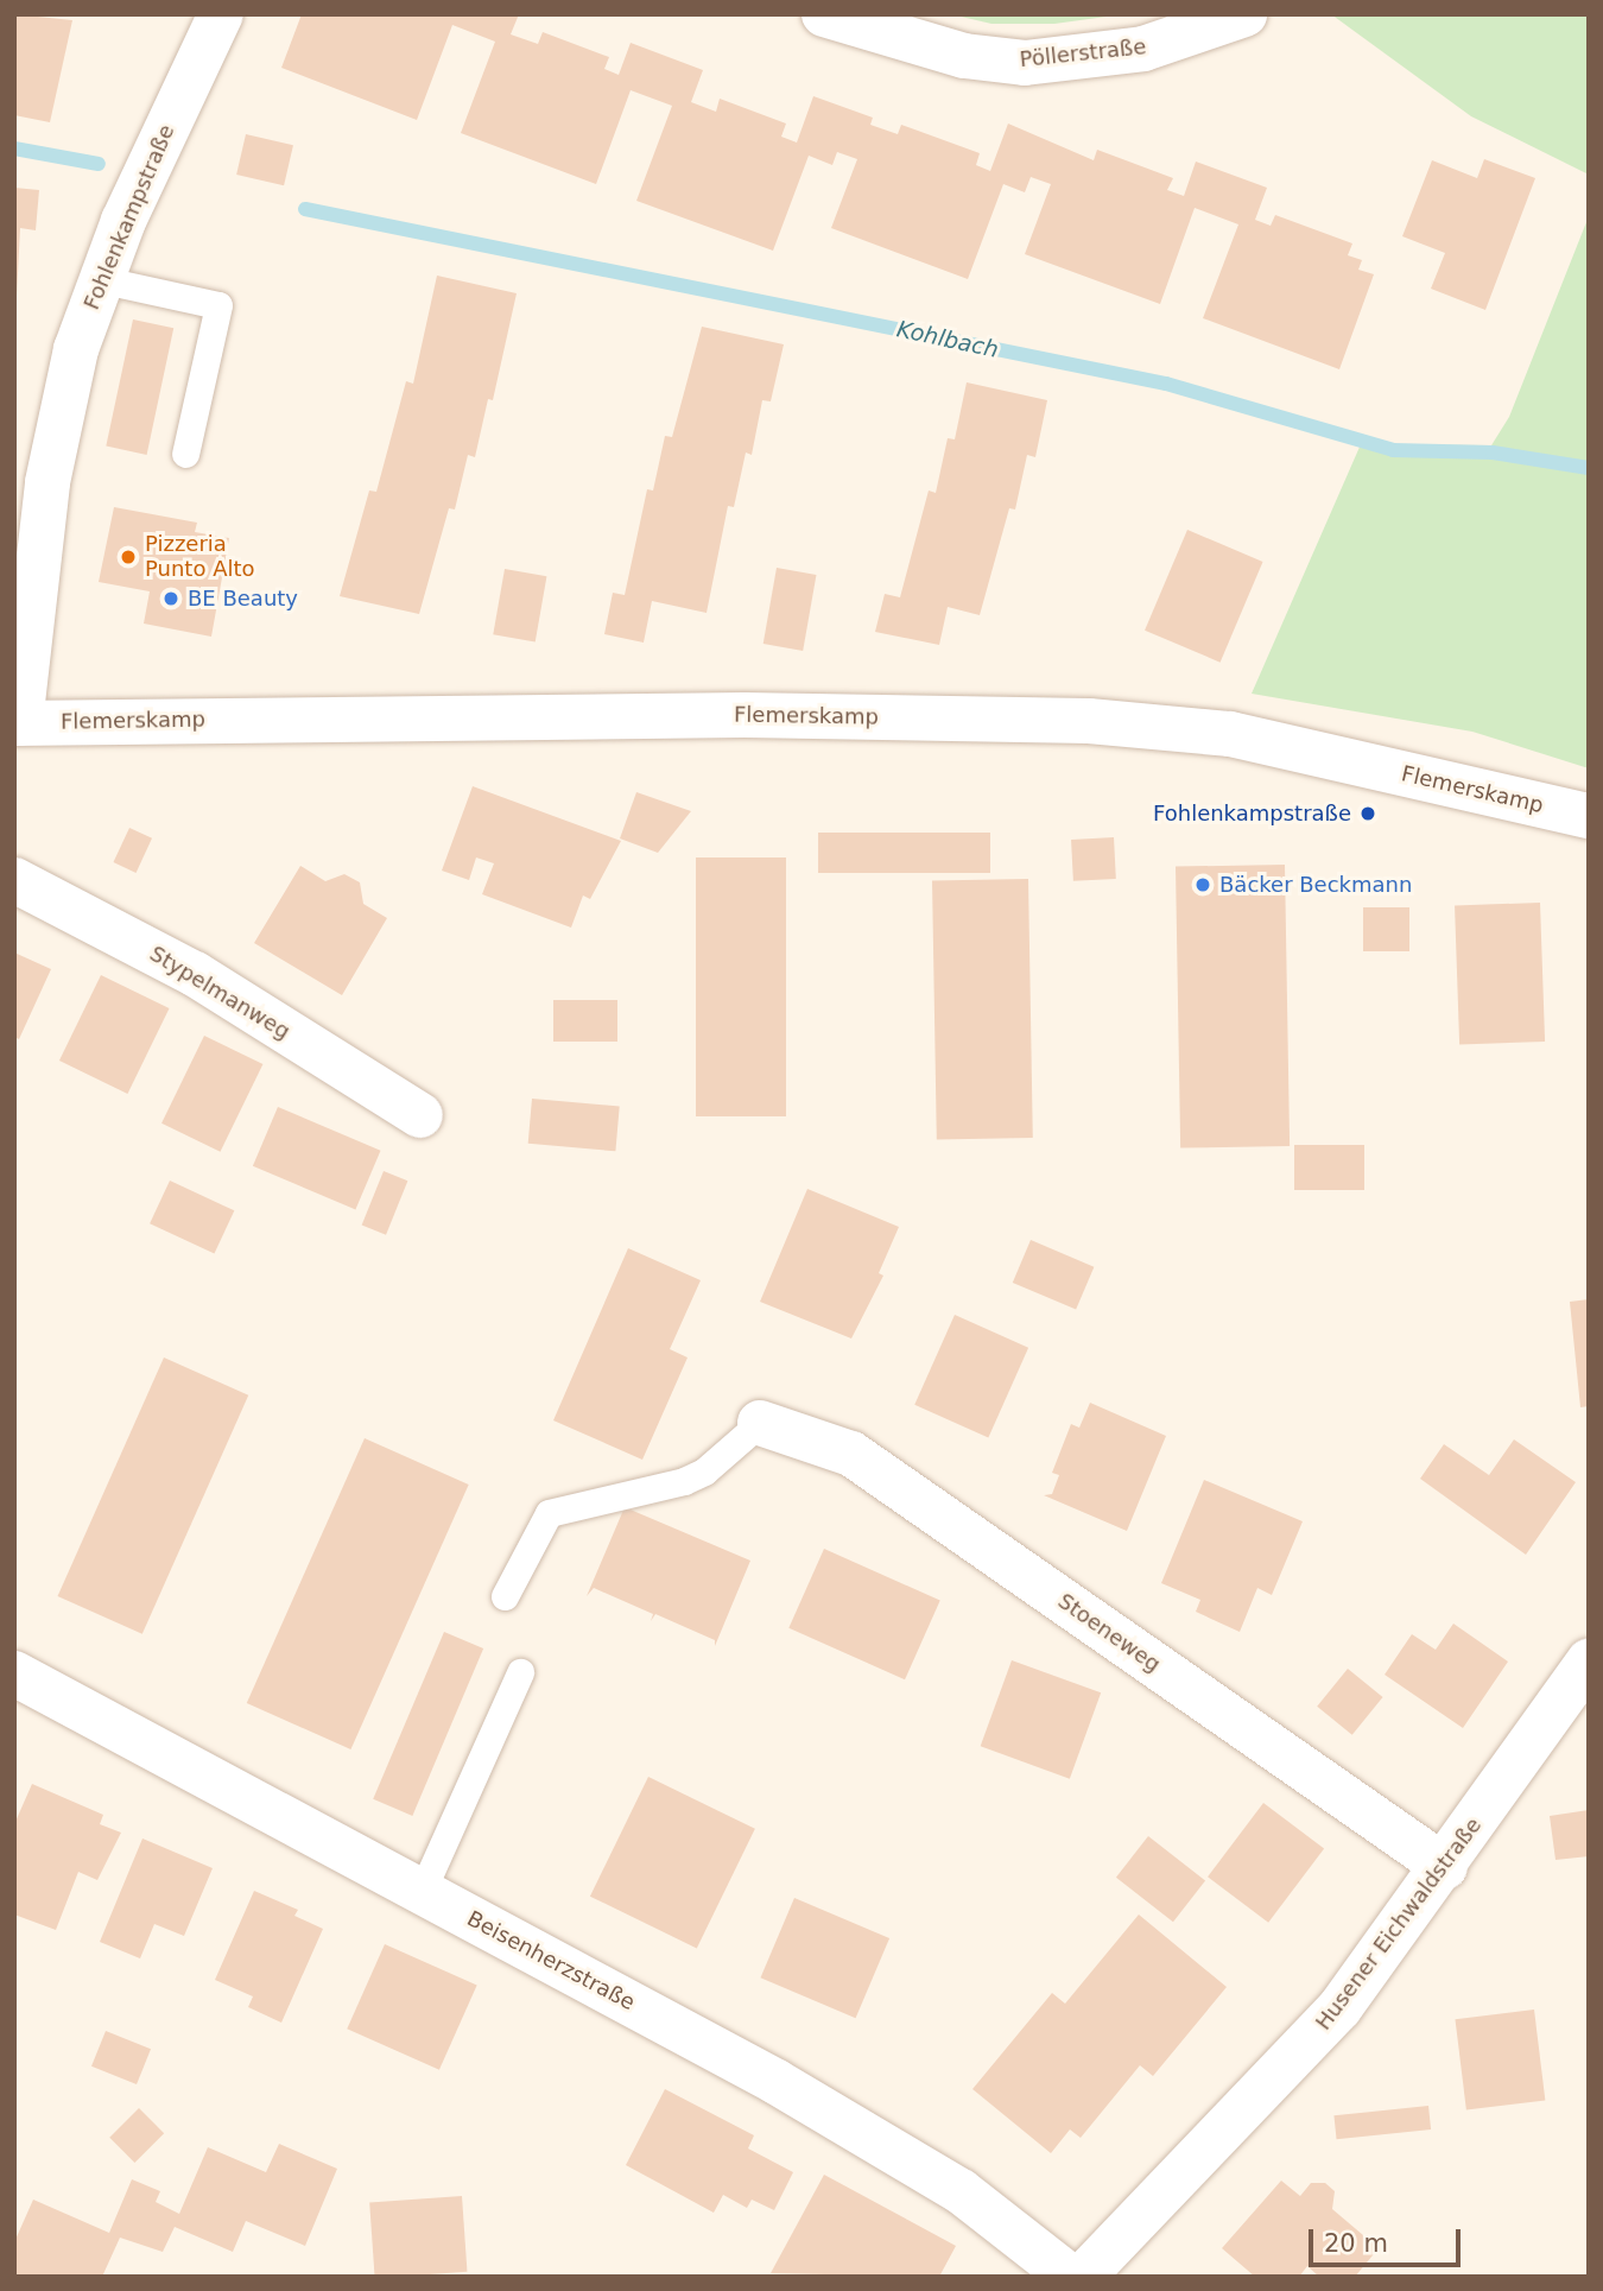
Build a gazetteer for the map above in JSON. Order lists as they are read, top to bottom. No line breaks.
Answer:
{"streets":{"street":["Pöllerstraße","Fohlenkampstraße","Flemerskamp","Stypelmanweg","Stoeneweg","Husener Eichwaldstraße","Beisenherzstraße"]},"crossings":[["Fohlenkampstraße","Flemerskamp"],["Stoeneweg","Husener Eichwaldstraße"]],"water":["Kohlbach"],"places":["Pizzeria Punto Alto","BE Beauty","Fohlenkampstraße","Bäcker Beckmann"],"scale_bar":"20 m"}
